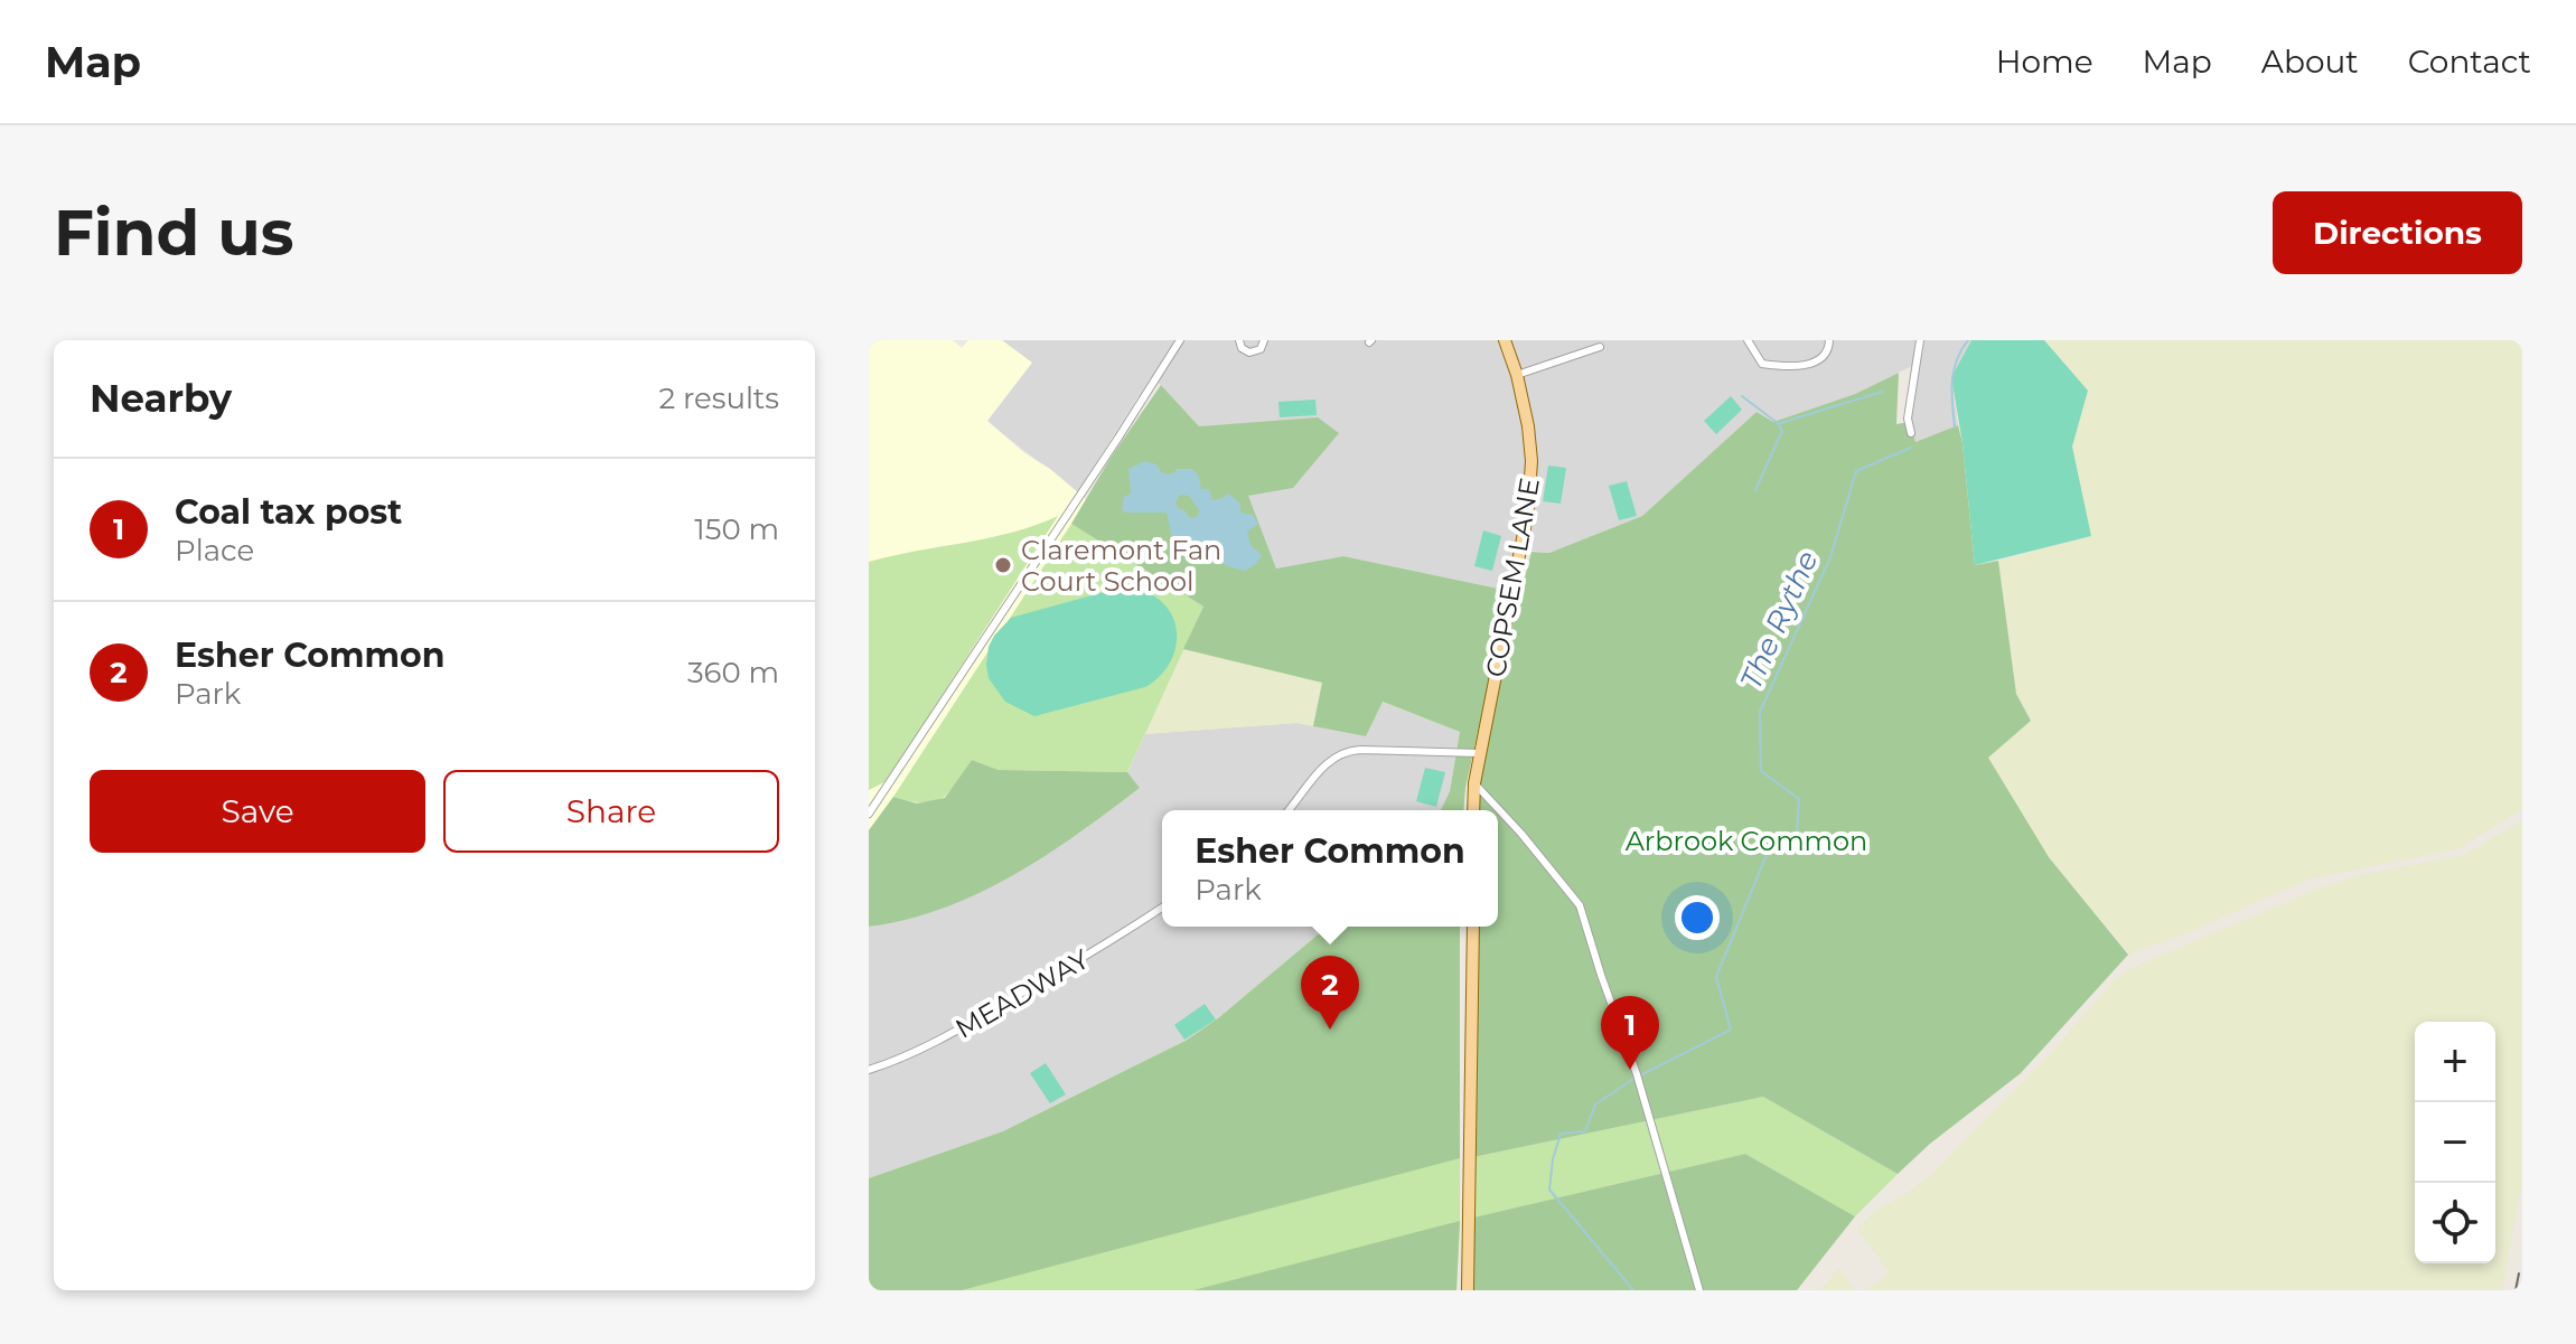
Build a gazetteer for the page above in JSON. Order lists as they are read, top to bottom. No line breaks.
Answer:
{"streets":{"main road":["COPSEM LANE"],"street":["MEADWAY"]},"water":["The Rythe"],"parks":["Arbrook Common"],"places":["Claremont Fan Court School"],"page":{"header":"Map","nav":["Home","Map","About","Contact"],"buttons":["Directions",["Save","Share"]],"title":"Find us","heading":["Nearby","2 results"],"list":[{"mark":"1","name":"Coal tax post","note":"Place","value":"150 m"},{"mark":"2","name":"Esher Common","note":"Park","value":"360 m"}],"popup":["Esher Common","Park"],"pins":["2","1"],"map_buttons":["+","−"]}}
